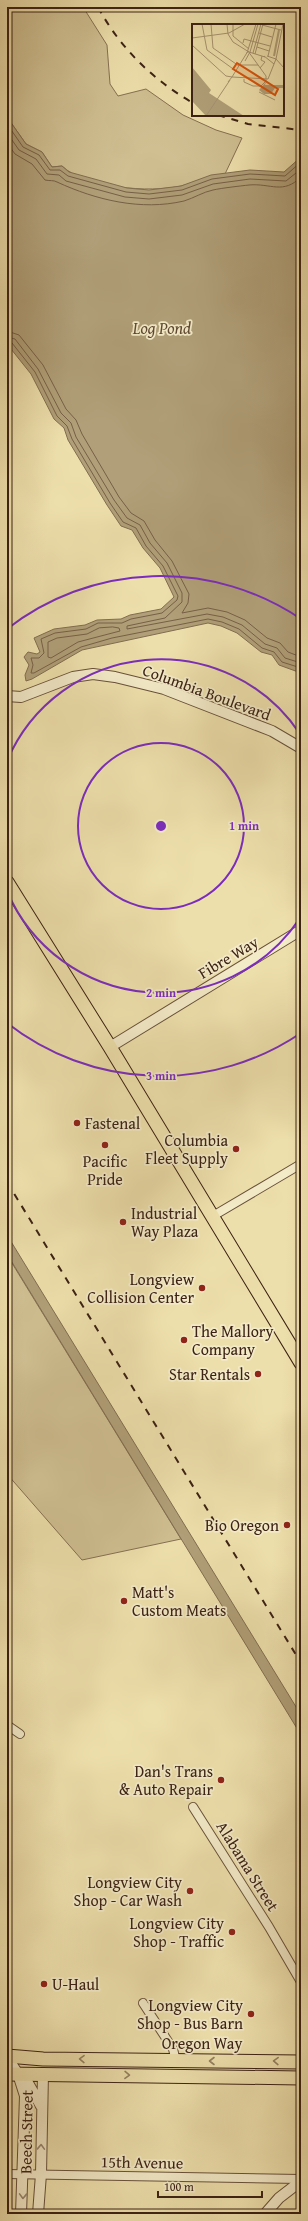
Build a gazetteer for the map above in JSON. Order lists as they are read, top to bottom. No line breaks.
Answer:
{"streets":{"main road":["Oregon Way"],"street":["Columbia Boulevard","Fibre Way","Alabama Street","Beech Street","15th Avenue"]},"crossings":[["Oregon Way","Beech Street"],["Beech Street","15th Avenue"]],"water":["Log Pond"],"places":["Fastenal","Pacific Pride","Columbia Fleet Supply","Industrial Way Plaza","Longview Collision Center","The Mallory Company","Star Rentals","Bio Oregon","Matt's Custom Meats","Dan's Trans & Auto Repair","Longview City Shop - Car Wash","Longview City Shop - Traffic","U-Haul","Longview City Shop - Bus Barn"],"scale_bar":"100 m","rings":["1 min","2 min","3 min"]}
